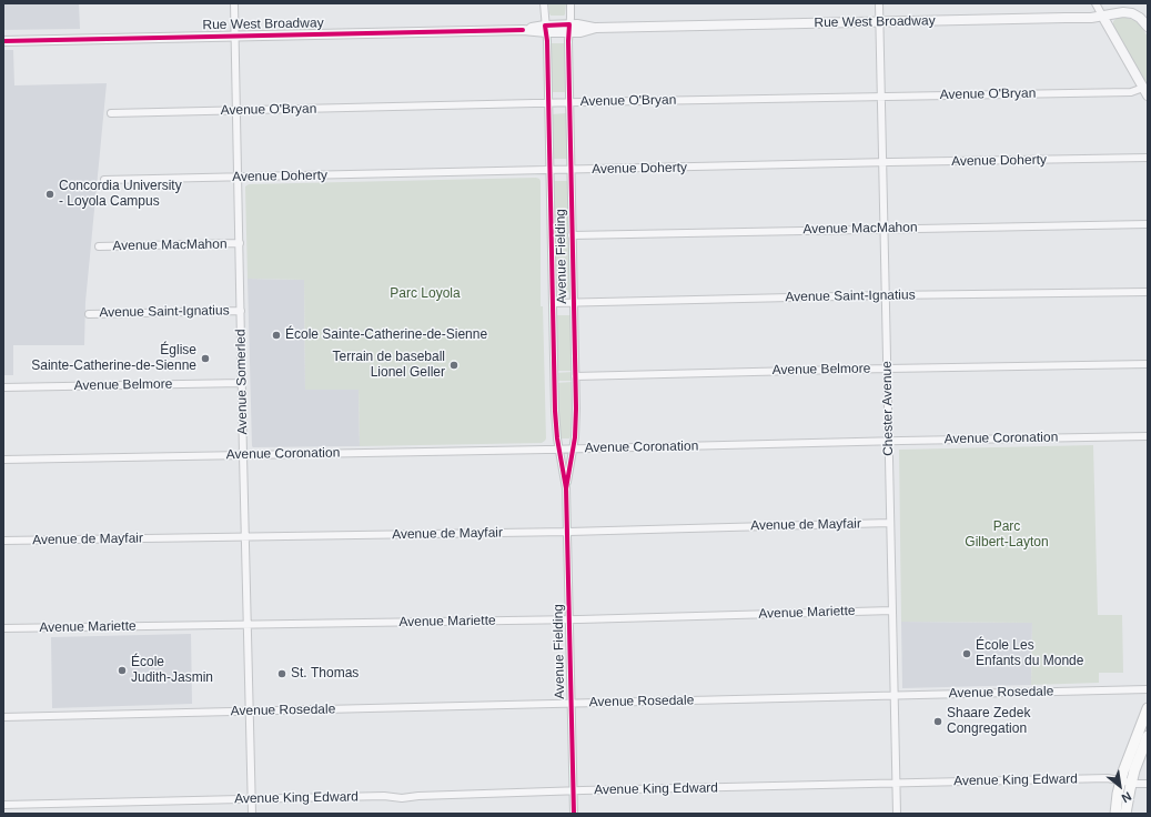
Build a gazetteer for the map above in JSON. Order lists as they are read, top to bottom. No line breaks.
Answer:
{"streets":{"street":["Rue West Broadway","Avenue O'Bryan","Avenue Doherty","Avenue MacMahon","Avenue Fielding","Avenue Saint-Ignatius","Avenue Belmore","Avenue Somerled","Chester Avenue","Avenue Coronation","Avenue de Mayfair","Avenue Mariette","Avenue Rosedale","Avenue King Edward"]},"crossings":[["Rue West Broadway","Avenue Fielding"],["Rue West Broadway","Avenue Somerled"],["Rue West Broadway","Chester Avenue"],["Avenue O'Bryan","Avenue Fielding"],["Avenue O'Bryan","Avenue Somerled"],["Avenue O'Bryan","Chester Avenue"],["Avenue Doherty","Avenue Fielding"],["Avenue Doherty","Avenue Somerled"],["Avenue Doherty","Chester Avenue"],["Avenue MacMahon","Avenue Fielding"],["Avenue MacMahon","Avenue Somerled"],["Avenue MacMahon","Chester Avenue"],["Avenue Fielding","Avenue Saint-Ignatius"],["Avenue Fielding","Avenue Belmore"],["Avenue Fielding","Avenue Coronation"],["Avenue Fielding","Avenue de Mayfair"],["Avenue Fielding","Avenue Mariette"],["Avenue Fielding","Avenue Rosedale"],["Avenue Fielding","Avenue King Edward"],["Avenue Saint-Ignatius","Avenue Somerled"],["Avenue Saint-Ignatius","Chester Avenue"],["Avenue Belmore","Avenue Somerled"],["Avenue Belmore","Chester Avenue"],["Avenue Somerled","Avenue Coronation"],["Avenue Somerled","Avenue de Mayfair"],["Avenue Somerled","Avenue Mariette"],["Avenue Somerled","Avenue Rosedale"],["Avenue Somerled","Avenue King Edward"],["Chester Avenue","Avenue Coronation"],["Chester Avenue","Avenue de Mayfair"],["Chester Avenue","Avenue Mariette"],["Chester Avenue","Avenue Rosedale"],["Chester Avenue","Avenue King Edward"]],"parks":["Parc Loyola","Parc Gilbert-Layton"],"places":["Concordia University - Loyola Campus","École Sainte-Catherine-de-Sienne","Église Sainte-Catherine-de-Sienne","Terrain de baseball Lionel Geller","École Les Enfants du Monde","École Judith-Jasmin","St. Thomas","Shaare Zedek Congregation"],"north":"bottom right"}
